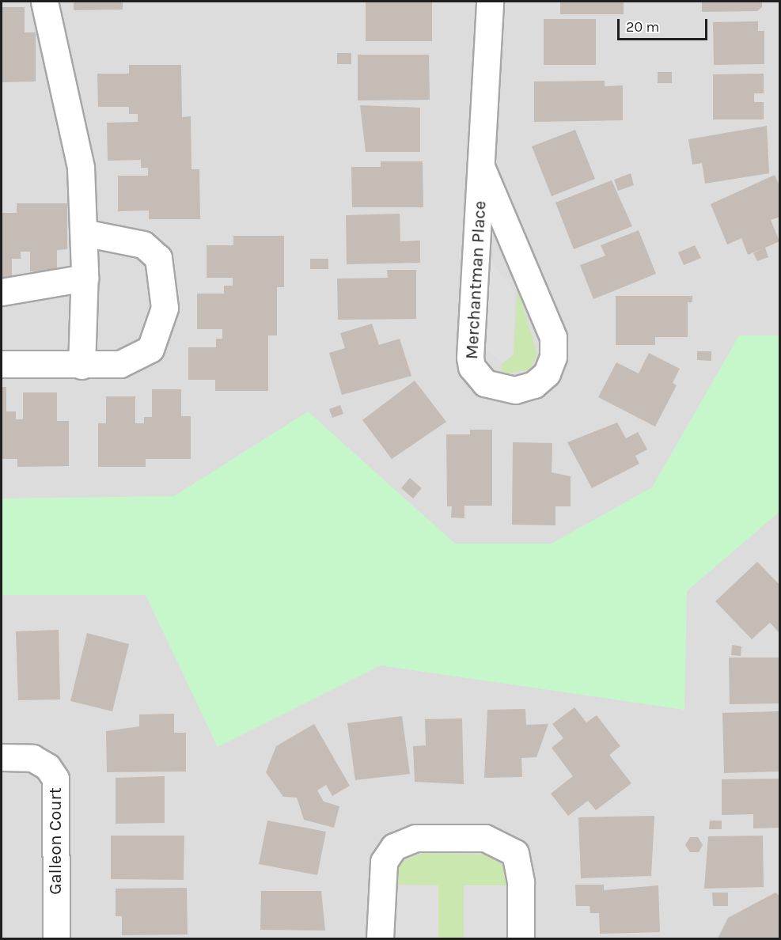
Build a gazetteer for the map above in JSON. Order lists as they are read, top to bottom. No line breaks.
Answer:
{"streets":{"street":["Merchantman Place","Galleon Court"]},"scale_bar":"20 m"}
